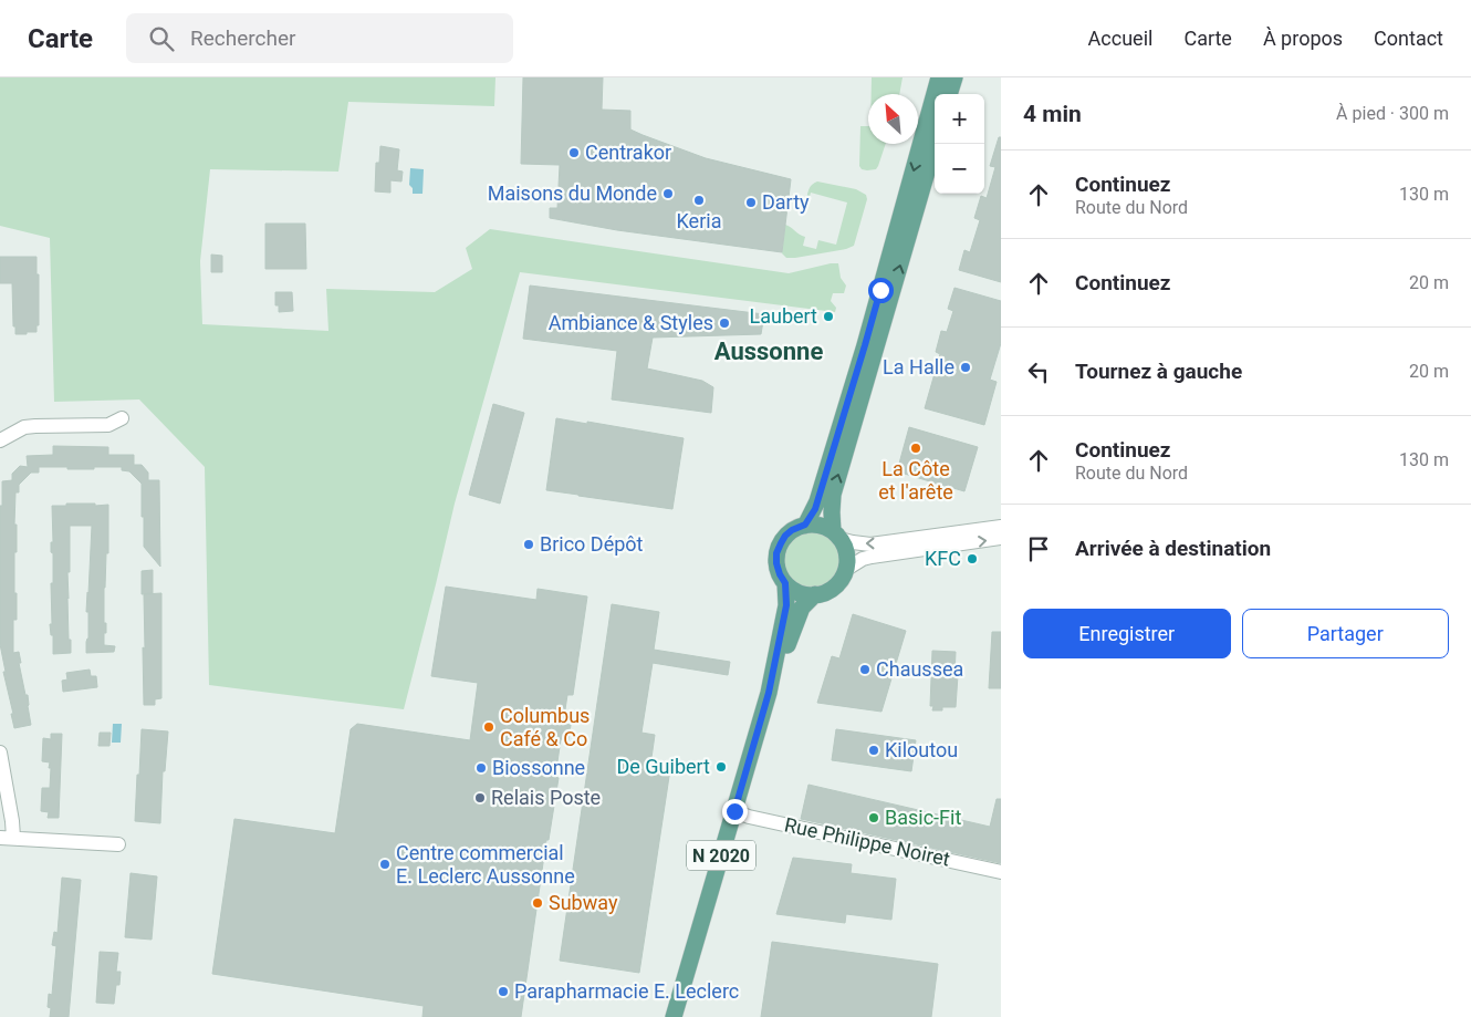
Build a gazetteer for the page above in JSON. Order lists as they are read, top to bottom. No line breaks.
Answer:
{"streets":{"main road":["N 2020"],"street":["Rue Philippe Noiret"]},"crossings":[["Rue Philippe Noiret","N 2020"]],"districts":["Aussonne"],"places":["Centrakor","Maisons du Monde","Keria","Darty","Laubert","Ambiance & Styles","La Halle","La Côte et l'arête","Brico Dépôt","KFC","Chaussea","Columbus Café & Co","Kiloutou","De Guibert","Biossonne","Relais Poste","Basic-Fit","Centre commercial E. Leclerc Aussonne","Subway","Parapharmacie E. Leclerc"],"north":"top left","page":{"header":"Carte","search":"Rechercher","nav":["Accueil","Carte","À propos","Contact"],"heading":["4 min","À pied · 300 m"],"map_buttons":["+","−"],"list":[["Continuez","Route du Nord","130 m"],["Continuez","20 m"],["Tournez à gauche","20 m"],["Continuez","Route du Nord","130 m"],"Arrivée à destination"],"buttons":["Enregistrer","Partager"]}}
